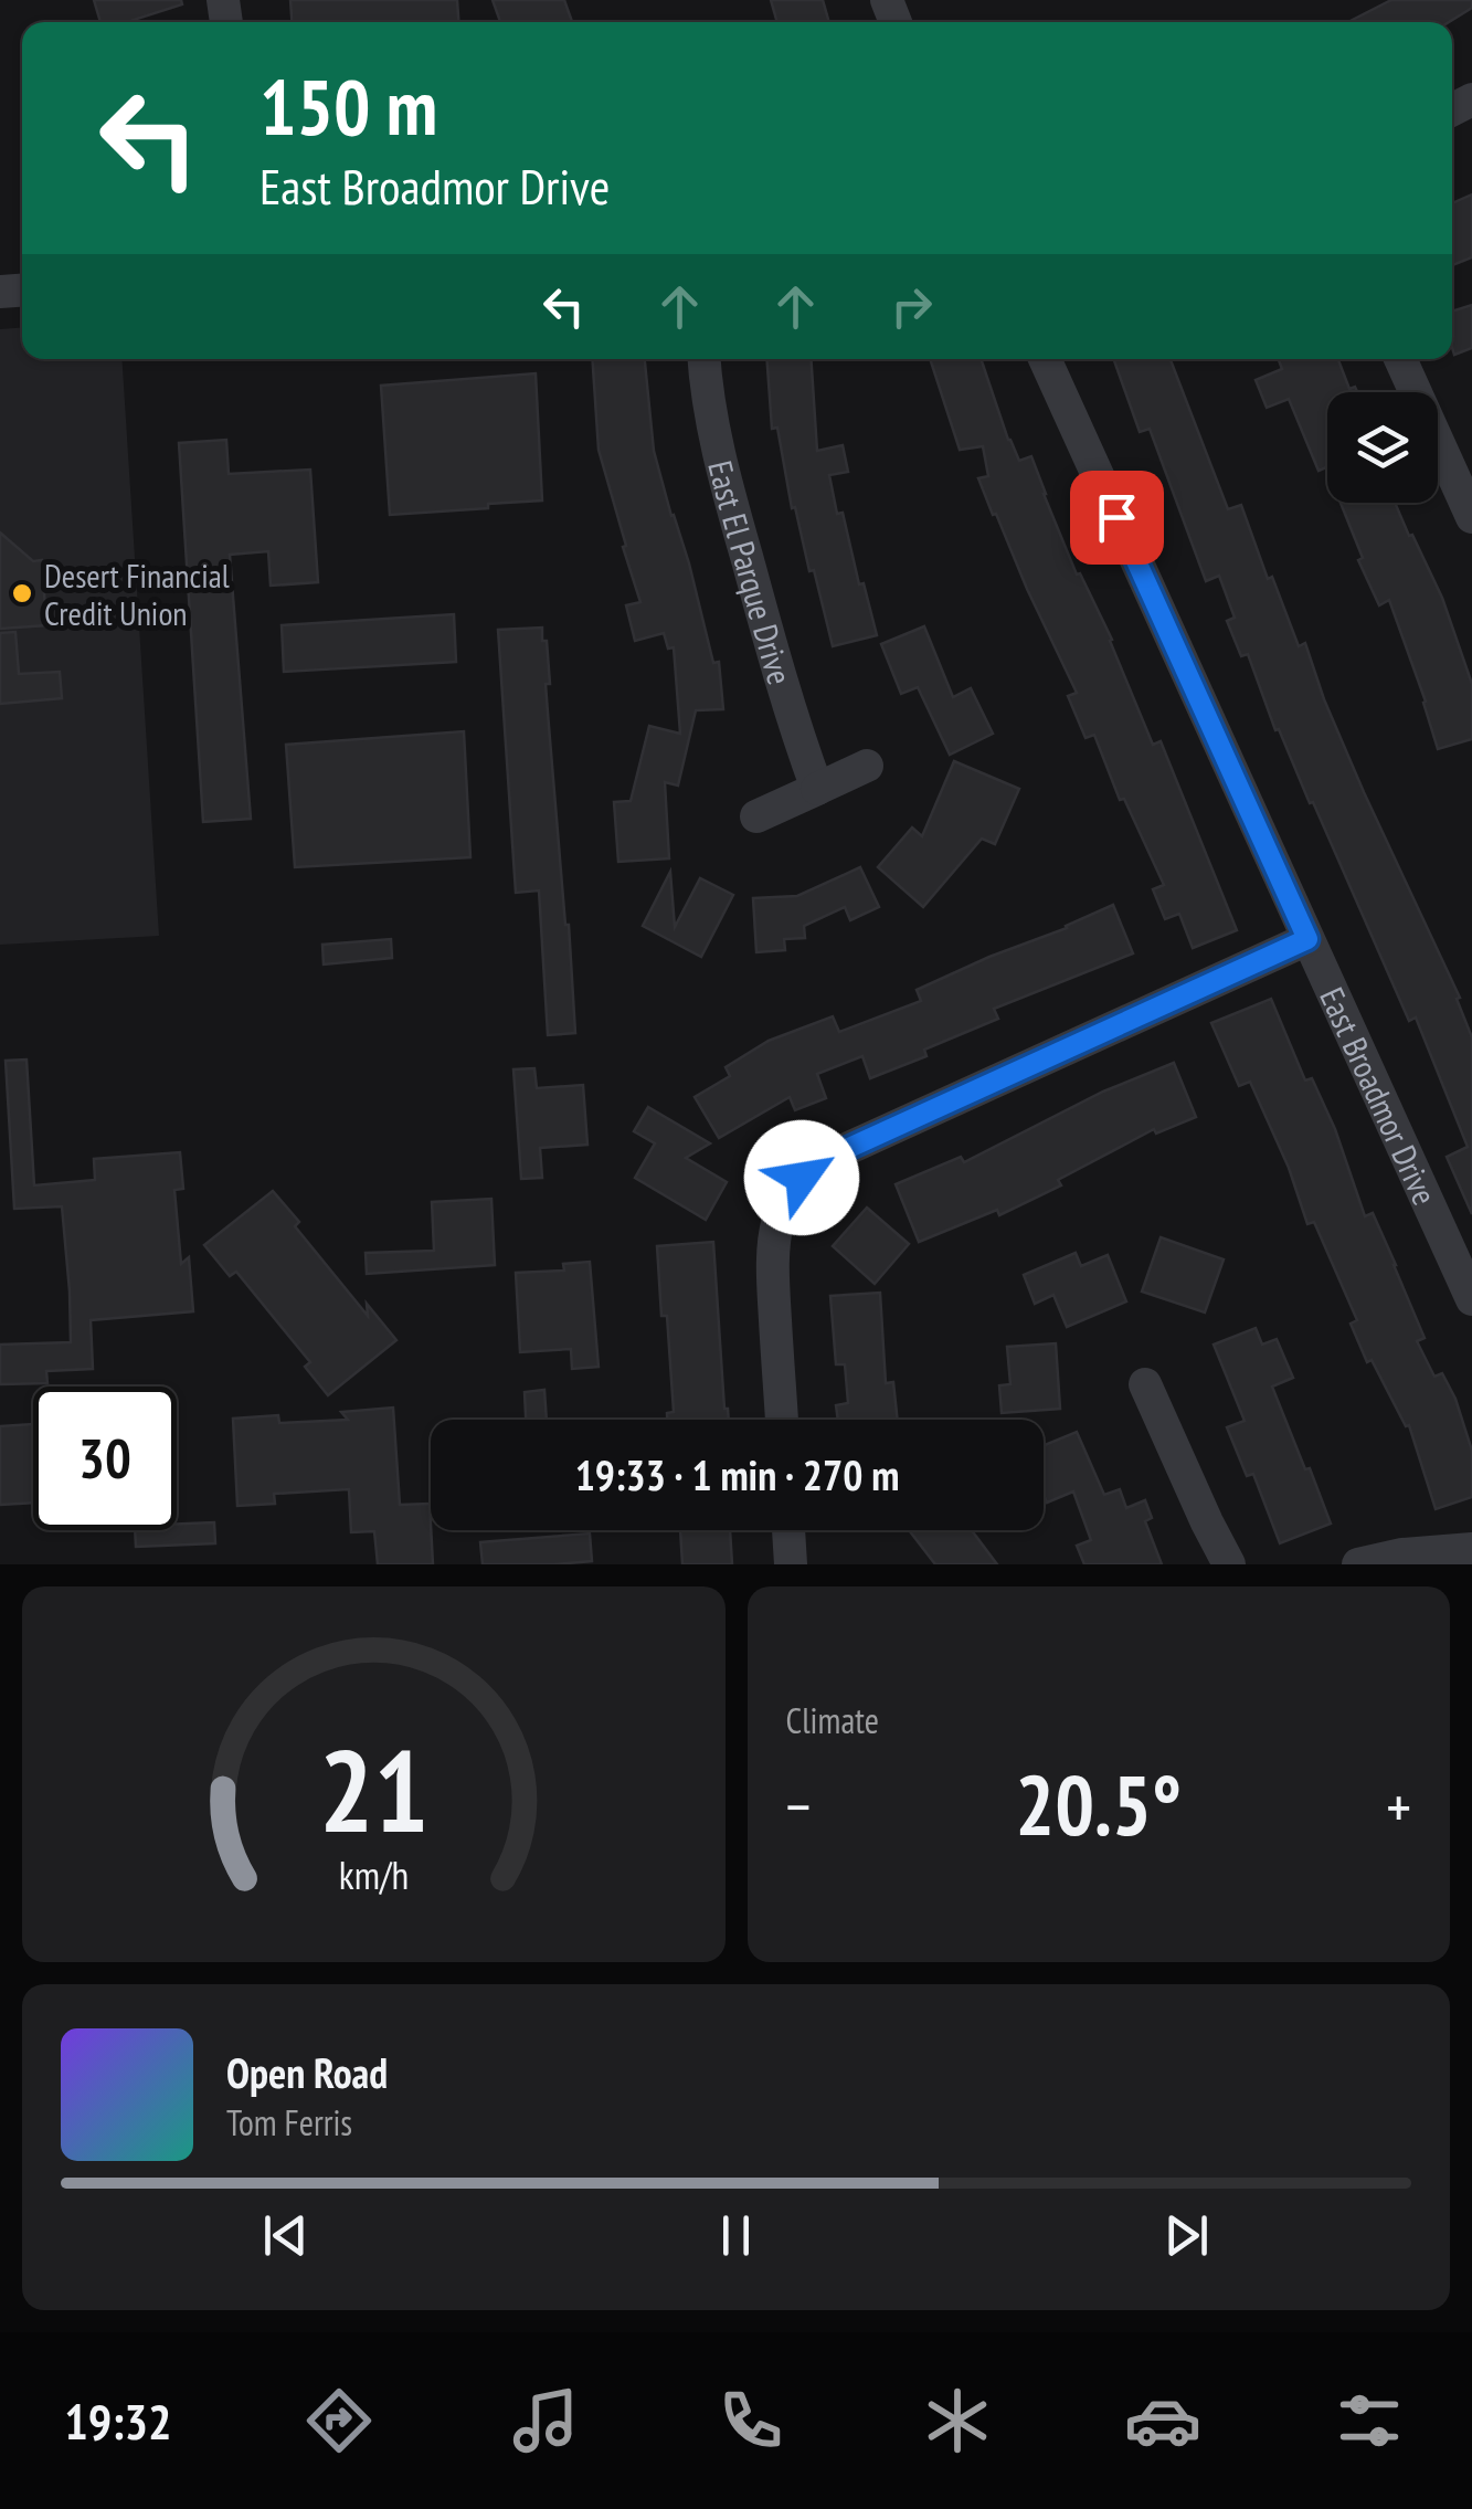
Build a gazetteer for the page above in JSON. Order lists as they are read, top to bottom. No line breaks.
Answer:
{"streets":{"street":["East El Parque Drive","East Broadmor Drive"]},"places":["Desert Financial Credit Union"],"page":{"turn":["150 m","East Broadmor Drive"],"limit":"30","trip":"19:33 · 1 min · 270 m","tile":"Climate","heat":["−","20.5°","+"],"song":["Open Road","Tom Ferris"],"tabs":"19:32","gauge":["21","km/h"]}}
